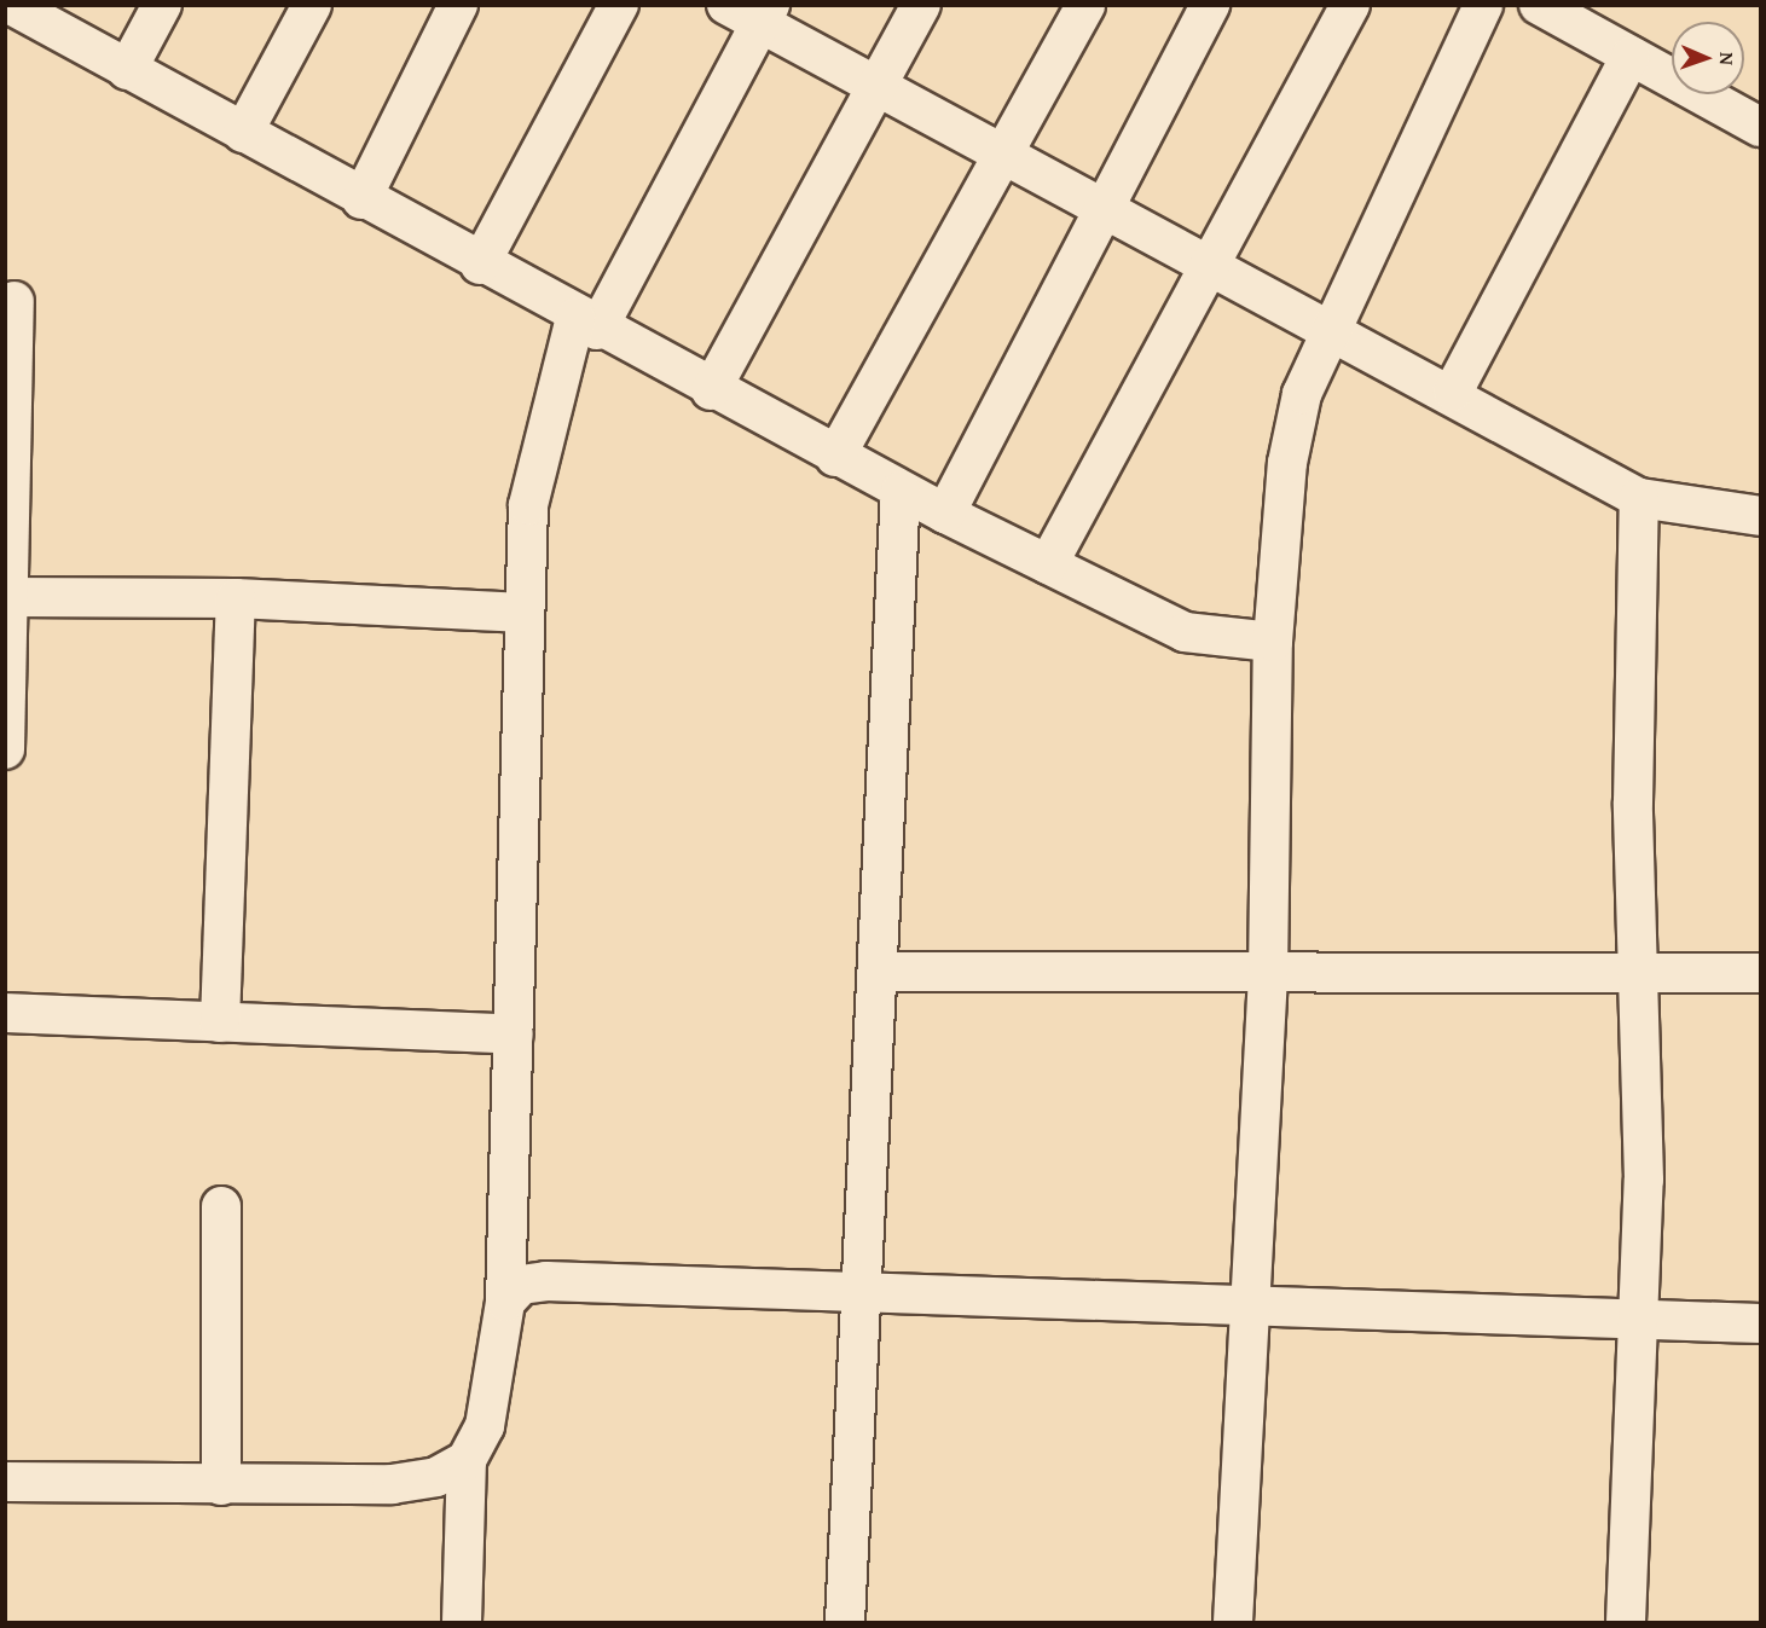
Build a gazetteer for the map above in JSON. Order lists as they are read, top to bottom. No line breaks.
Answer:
{"north":"right"}
